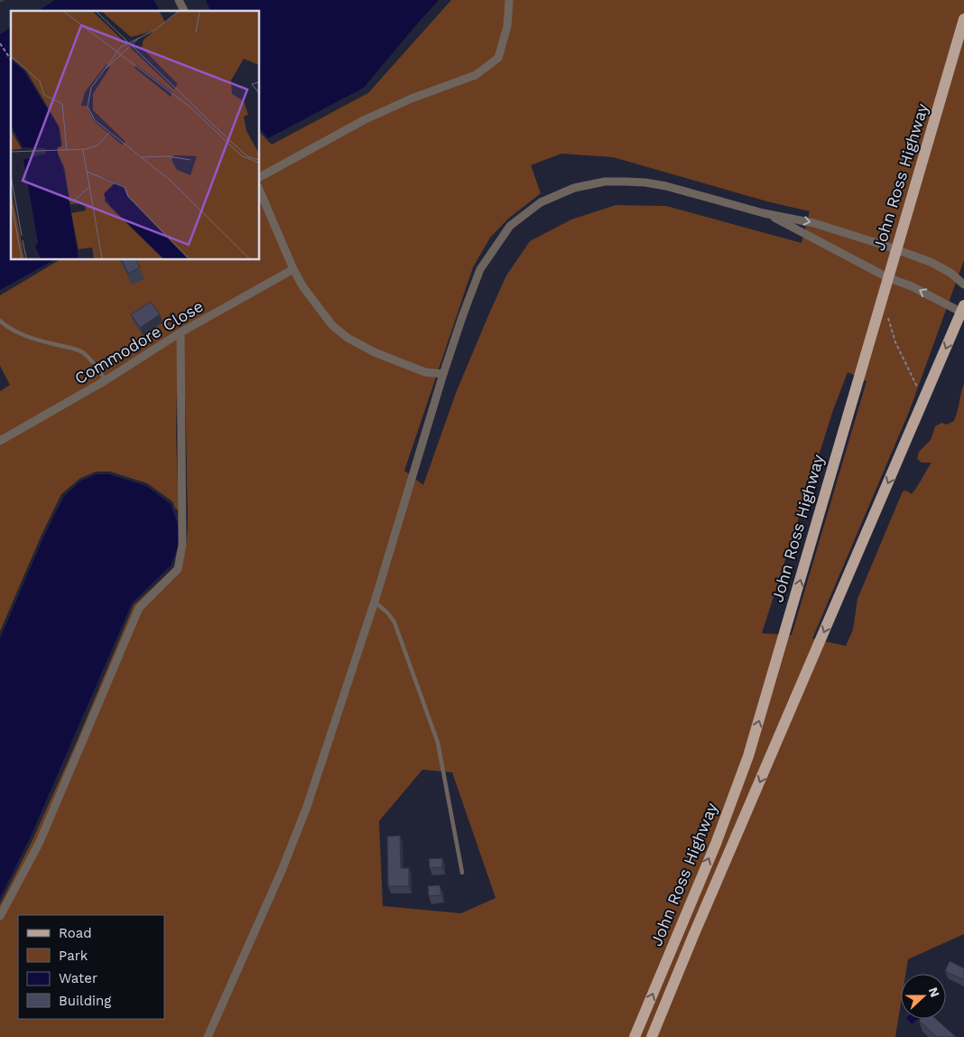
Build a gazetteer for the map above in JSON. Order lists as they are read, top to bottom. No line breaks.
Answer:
{"streets":{"main road":["John Ross Highway"],"street":["Commodore Close"]},"legend":["Road","Park","Water","Building"],"north":"right"}
